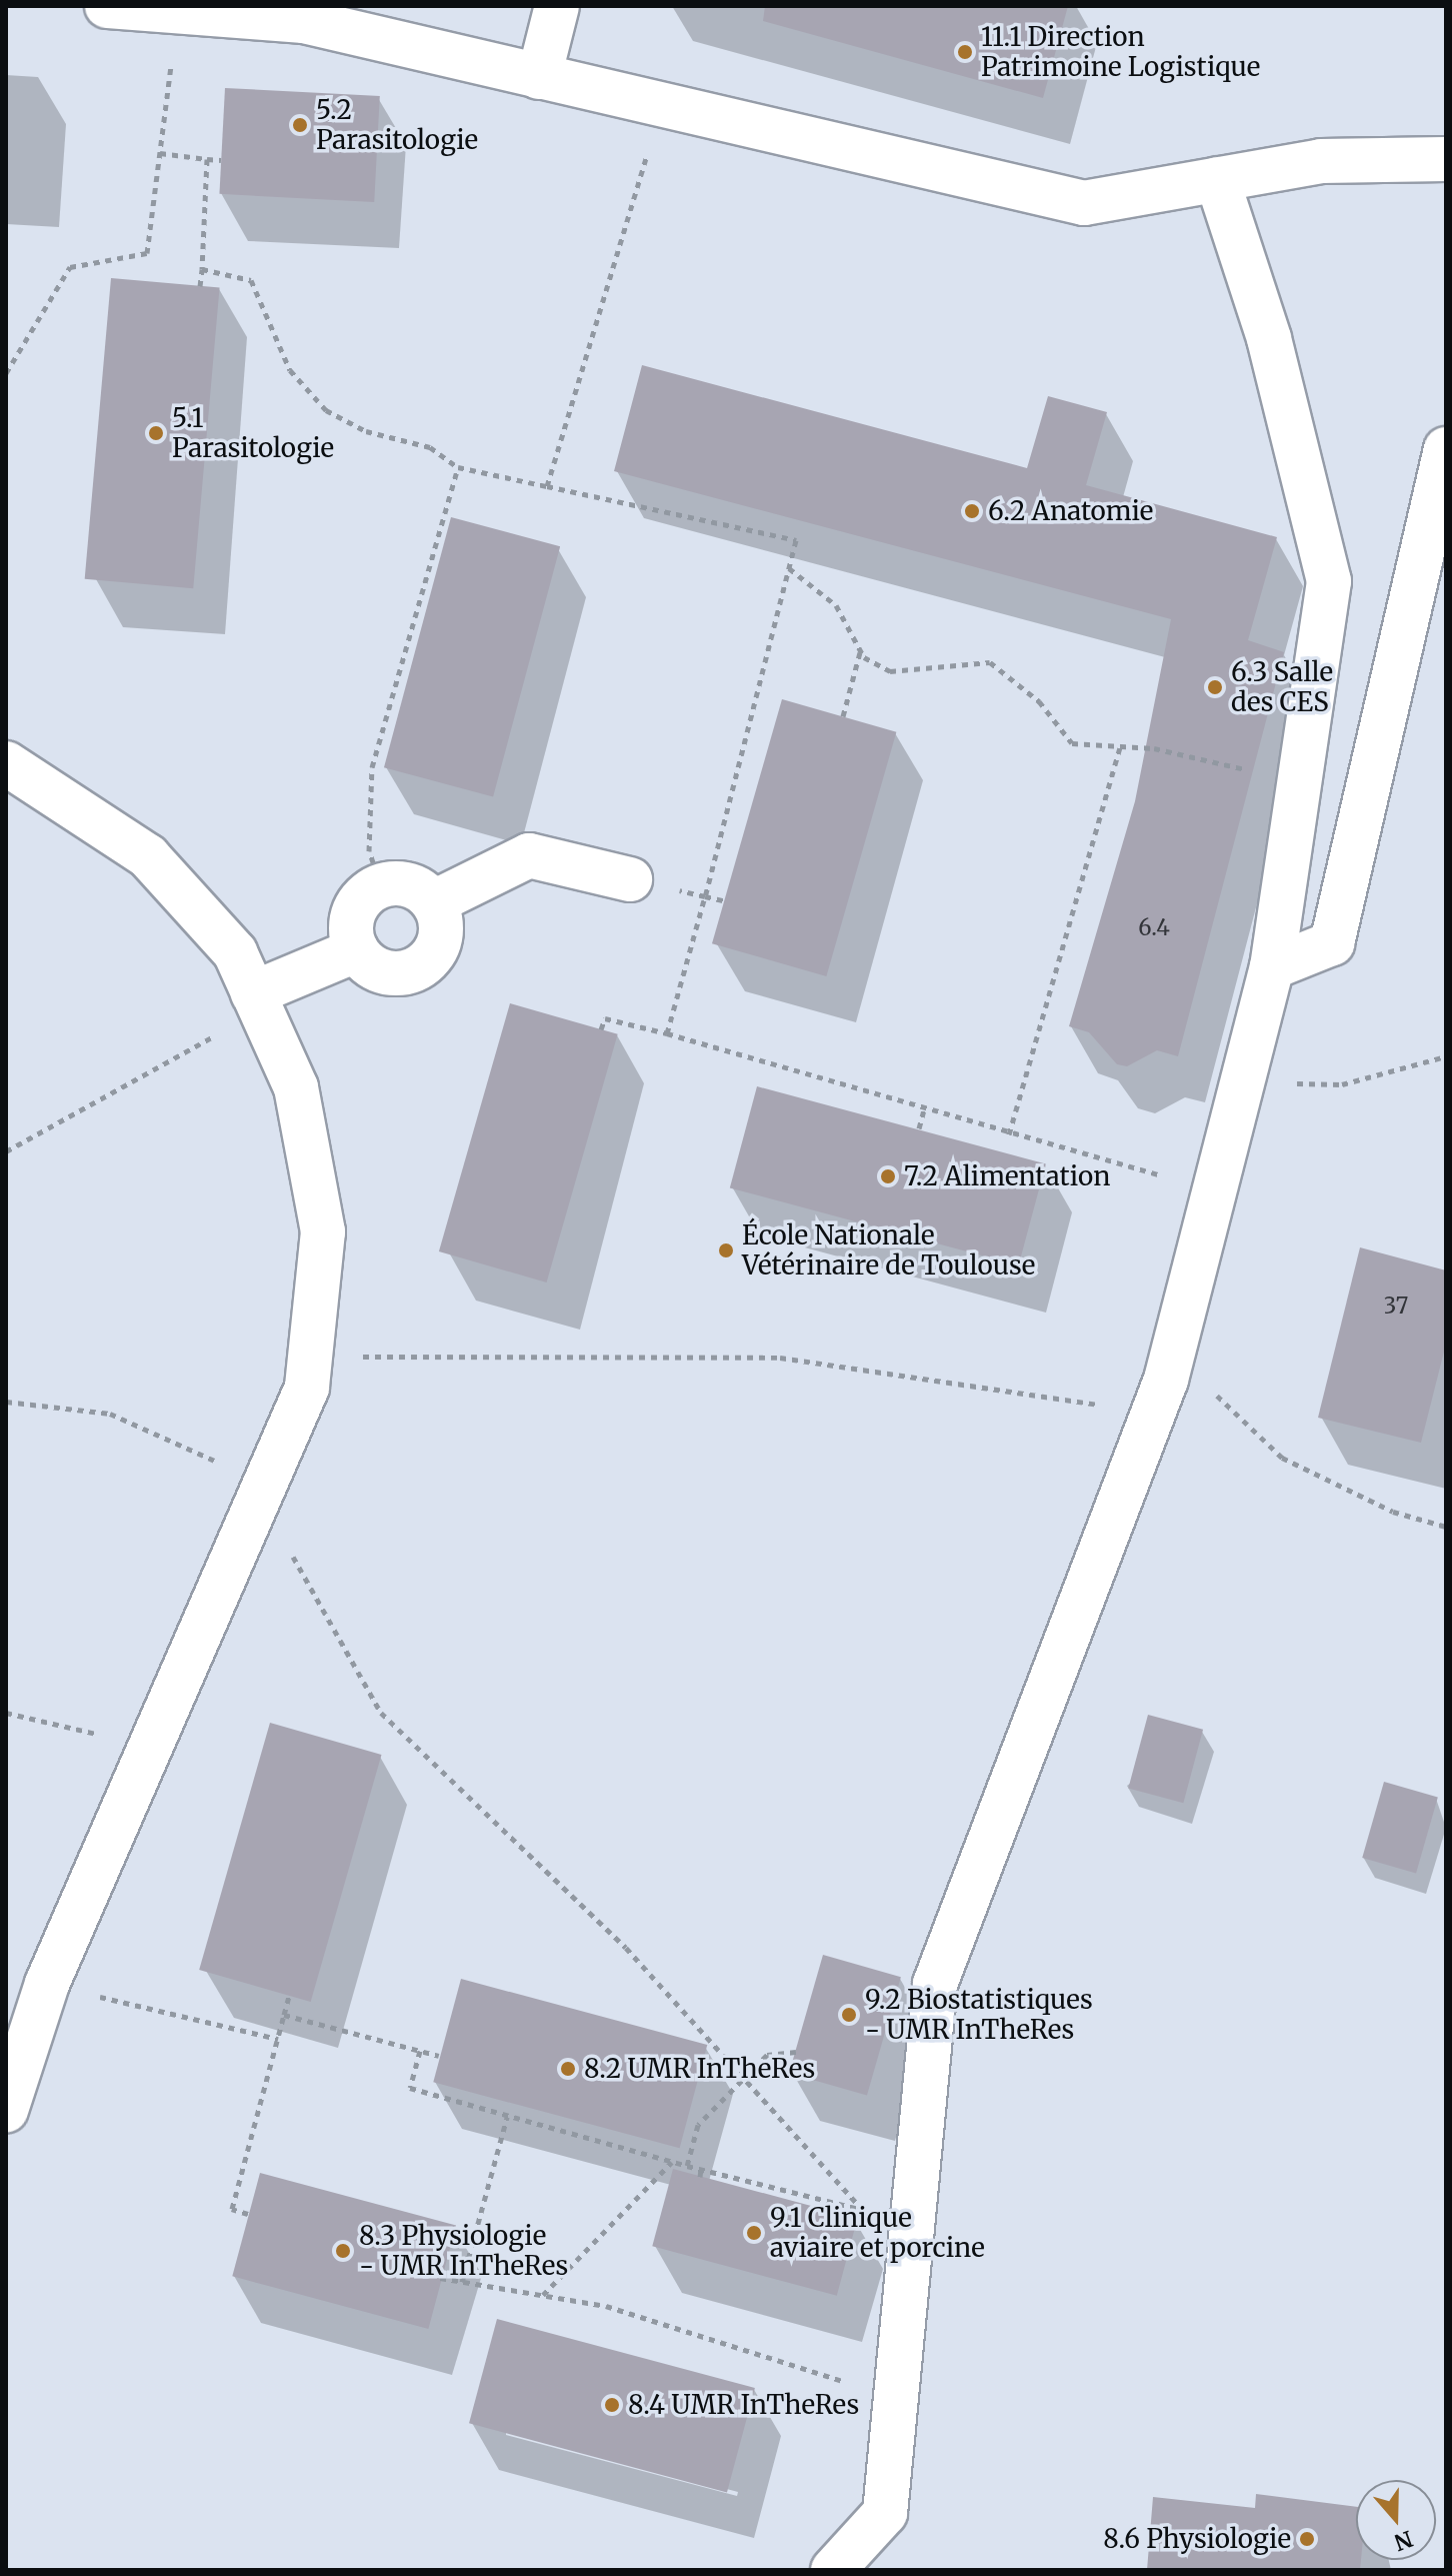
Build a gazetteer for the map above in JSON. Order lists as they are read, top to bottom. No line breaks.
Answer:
{"places":["11.1 Direction Patrimoine Logistique","5.2 Parasitologie","5.1 Parasitologie","6.2 Anatomie","6.3 Salle des CES","7.2 Alimentation","École Nationale Vétérinaire de Toulouse","9.2 Biostatistiques - UMR InTheRes","8.2 UMR InTheRes","9.1 Clinique aviaire et porcine","8.3 Physiologie - UMR InTheRes","8.4 UMR InTheRes","8.6 Physiologie"],"house_numbers":["6.4","37"],"north":"bottom"}
